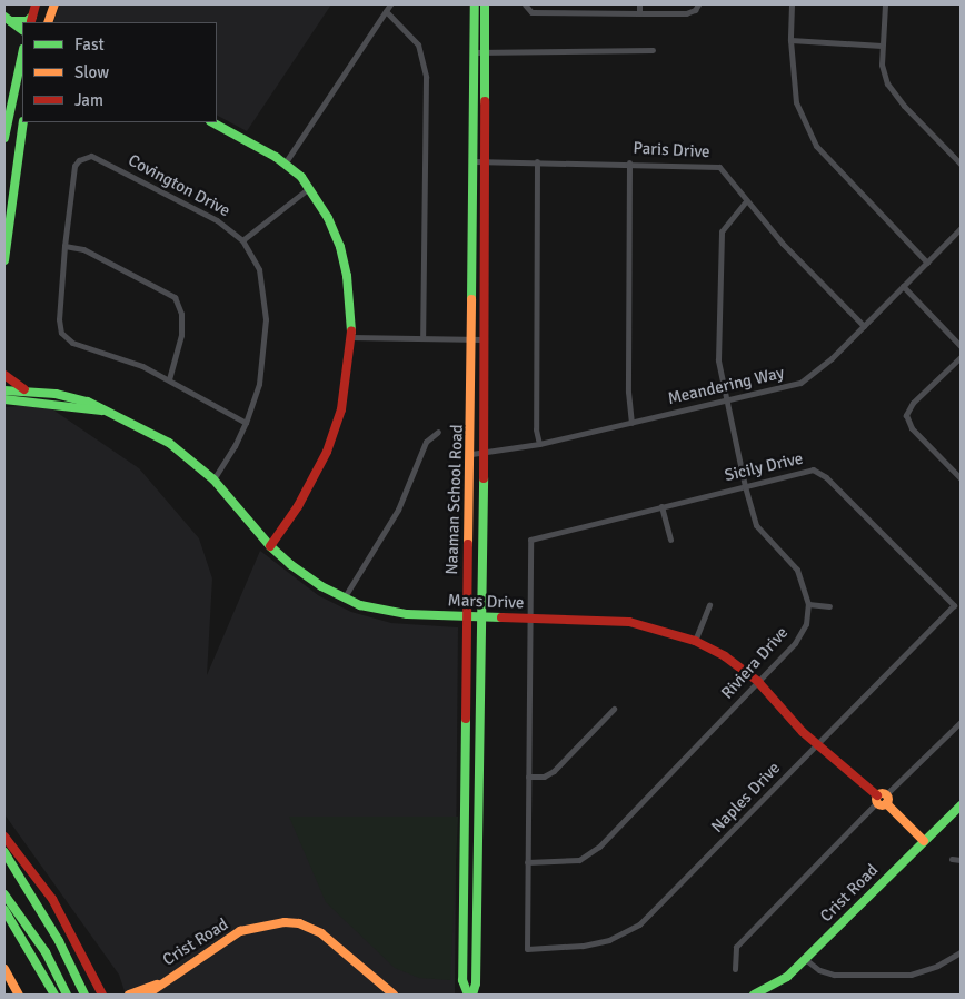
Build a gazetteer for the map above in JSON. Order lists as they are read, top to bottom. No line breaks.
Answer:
{"streets":{"main road":["Naaman School Road","Mars Drive","Crist Road"],"street":["Paris Drive","Covington Drive","Meandering Way","Sicily Drive","Riviera Drive","Naples Drive"]},"crossings":[["Paris Drive","Meandering Way"],["Paris Drive","Naaman School Road"],["Covington Drive","Mars Drive"],["Meandering Way","Naaman School Road"],["Sicily Drive","Mars Drive"],["Sicily Drive","Naples Drive"],["Naaman School Road","Mars Drive"],["Mars Drive","Riviera Drive"],["Mars Drive","Naples Drive"],["Mars Drive","Crist Road"],["Riviera Drive","Naples Drive"]],"legend":["Fast","Slow","Jam"]}
